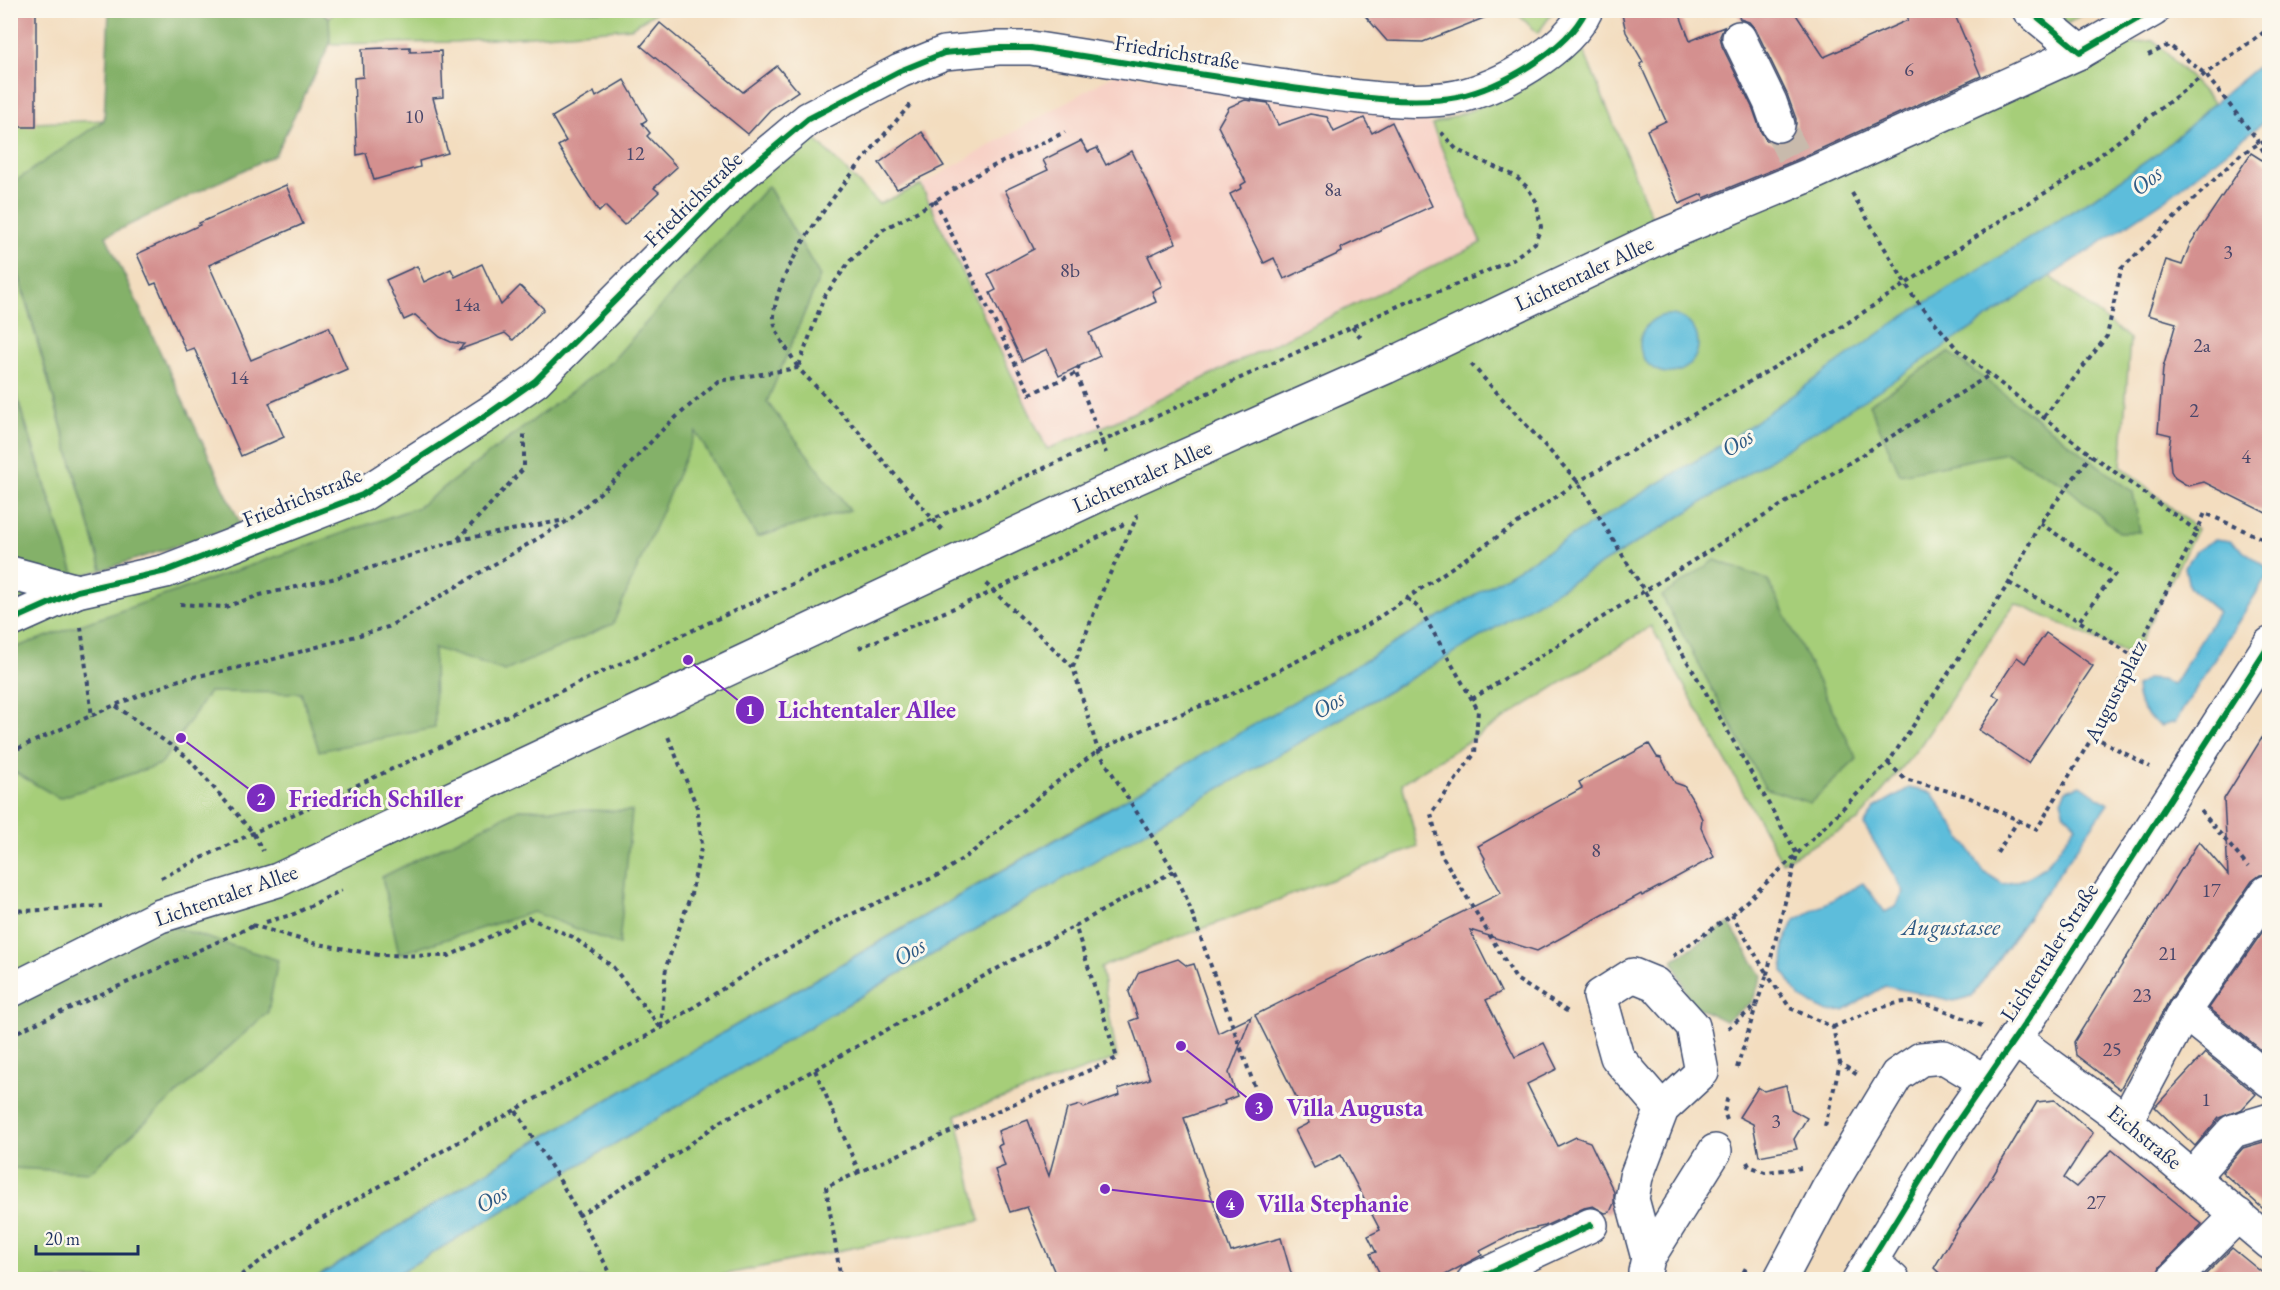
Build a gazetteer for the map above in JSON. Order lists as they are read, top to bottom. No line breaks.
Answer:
{"streets":{"street":["Friedrichstraße","Lichtentaler Allee","Lichtentaler Straße","Eichstraße"],"path":["Augustaplatz"]},"crossings":[["Lichtentaler Straße","Eichstraße"]],"water":["Oos","Augustasee"],"places":["Lichtentaler Allee","Friedrich Schiller","Villa Augusta","Villa Stephanie"],"house_numbers":["6","10","12","8a","3","8b","14a","2a","14","2","4","8","17","21","23","25","1","3","27"],"scale_bar":"20 m"}
